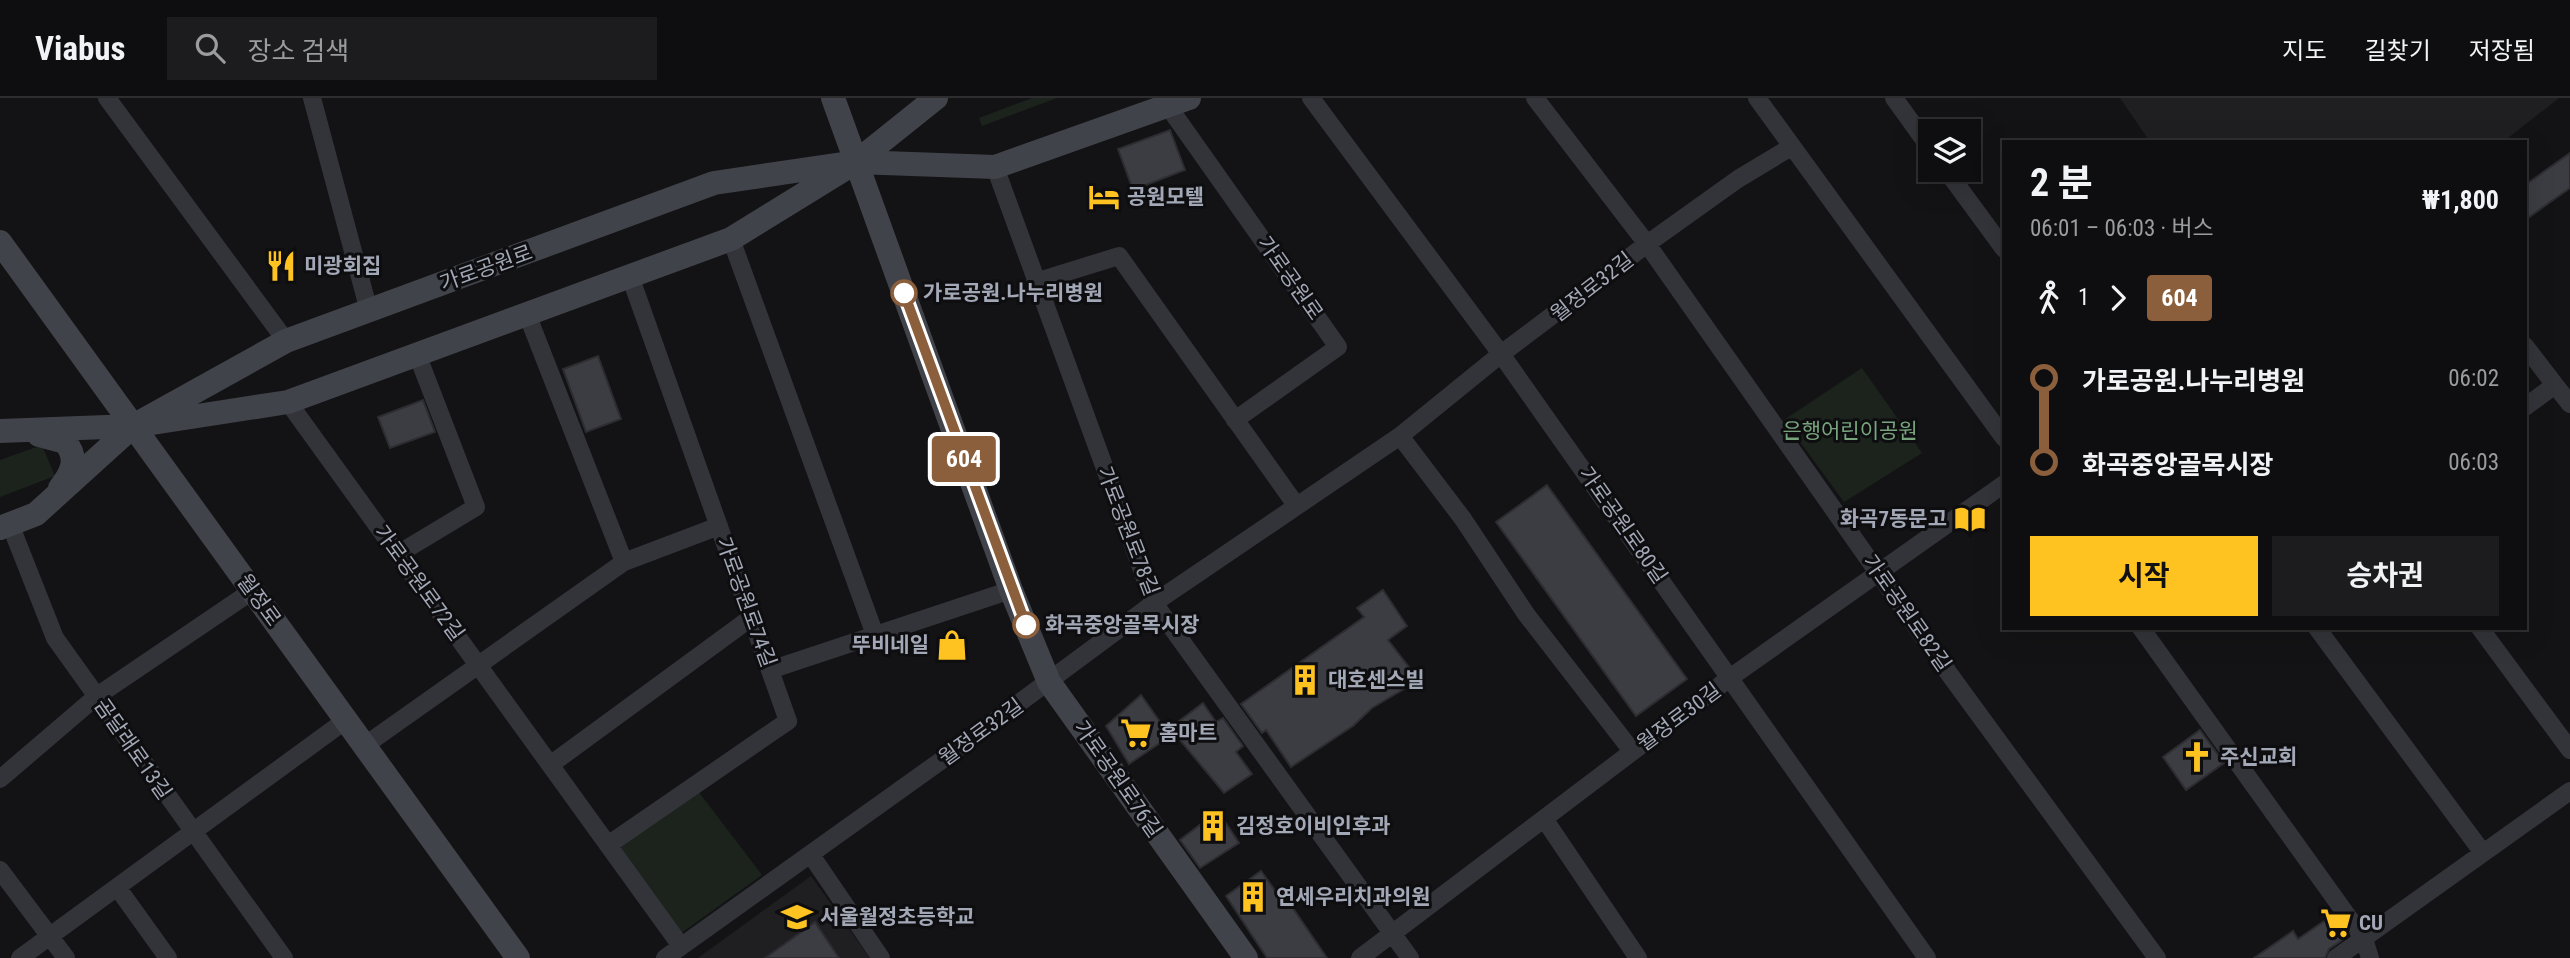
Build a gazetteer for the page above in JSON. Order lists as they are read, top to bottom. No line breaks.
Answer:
{"streets":{"main road":["가로공원로","월정로","가로공원로76길"],"street":["월정로32길","가로공원로80길","가로공원로78길","가로공원로72길","가로공원로74길","가로공원로82길","월정로30길","곰달래로13길"]},"crossings":[["가로공원로","가로공원로78길"],["가로공원로","가로공원로72길"],["가로공원로","월정로"],["가로공원로","가로공원로74길"],["가로공원로","곰달래로13길"],["가로공원로","가로공원로76길"],["월정로32길","가로공원로80길"],["월정로32길","가로공원로78길"],["월정로32길","가로공원로72길"],["월정로32길","가로공원로82길"],["월정로32길","가로공원로76길"],["가로공원로80길","월정로30길"],["가로공원로78길","월정로30길"],["가로공원로72길","가로공원로74길"],["가로공원로82길","월정로30길"]],"parks":["은행어린이공원"],"places":{"hotel":["공원모텔"],"restaurant":["미광회집"],"other":["가로공원.나누리병원","화곡중앙골목시장"],"library":["화곡7동문고"],"shop":["뚜비네일"],"building":["대호센스빌","김정호이비인후과","연세우리치과의원"],"supermarket":["홈마트","CU"],"church":["주신교회"],"school or university":["서울월정초등학교"]},"lines":["bus line 604"],"page":{"header":"Viabus","search":"장소 검색","nav":["지도","길찾기","저장됨"],"on_map":"604","heading":["2 분","06:01 – 06:03 · 버스","₩1,800"],"legs":["1","604"],"list":[{"name":"가로공원.나누리병원","value":"06:02"},{"name":"화곡중앙골목시장","value":"06:03"}],"buttons":["시작","승차권"]}}
